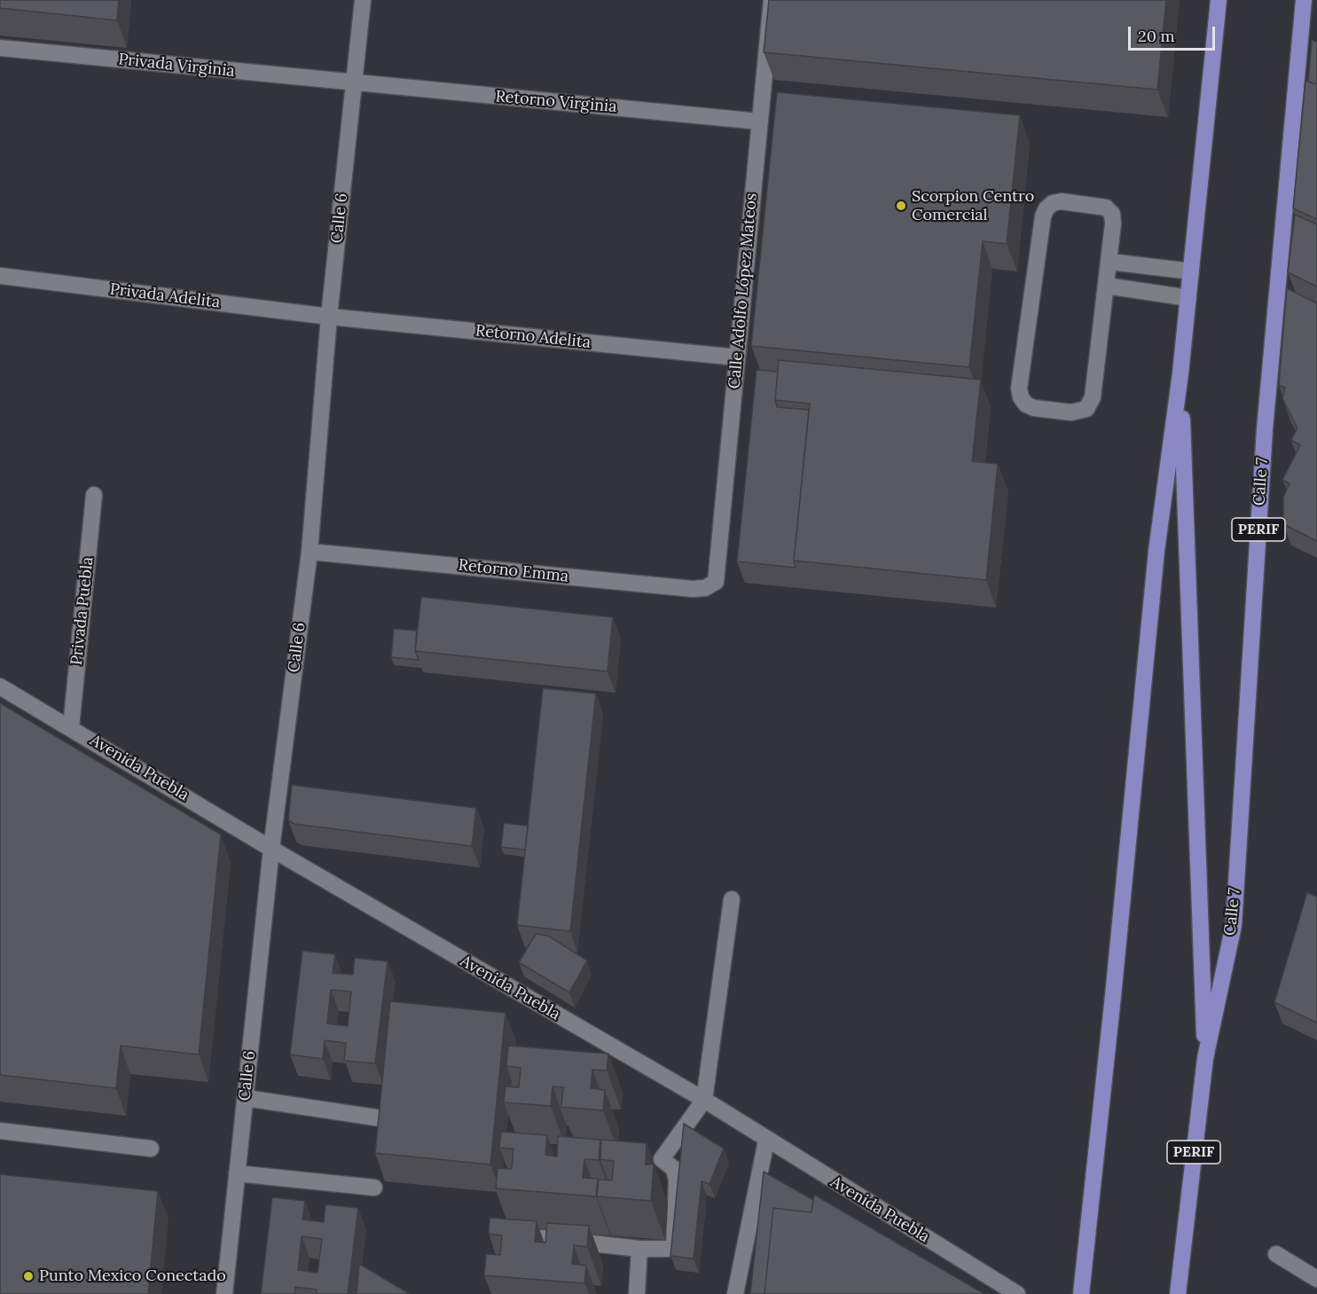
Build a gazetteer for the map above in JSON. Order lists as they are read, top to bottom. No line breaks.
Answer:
{"streets":{"main road":["Calle 7","PERIF"],"street":["Privada Virginia","Retorno Virginia","Calle 6","Calle Adolfo López Mateos","Privada Adelita","Retorno Adelita","Retorno Emma","Privada Puebla","Avenida Puebla"]},"crossings":[["Privada Virginia","Retorno Virginia"],["Privada Virginia","Calle 6"],["Retorno Virginia","Calle 6"],["Retorno Virginia","Calle Adolfo López Mateos"],["Calle 6","Privada Adelita"],["Calle 6","Retorno Adelita"],["Calle 6","Retorno Emma"],["Calle 6","Avenida Puebla"],["Calle Adolfo López Mateos","Retorno Adelita"],["Calle Adolfo López Mateos","Retorno Emma"],["Privada Adelita","Retorno Adelita"],["Privada Puebla","Avenida Puebla"]],"places":["Scorpion Centro Comercial","Punto Mexico Conectado"],"scale_bar":"20 m"}
